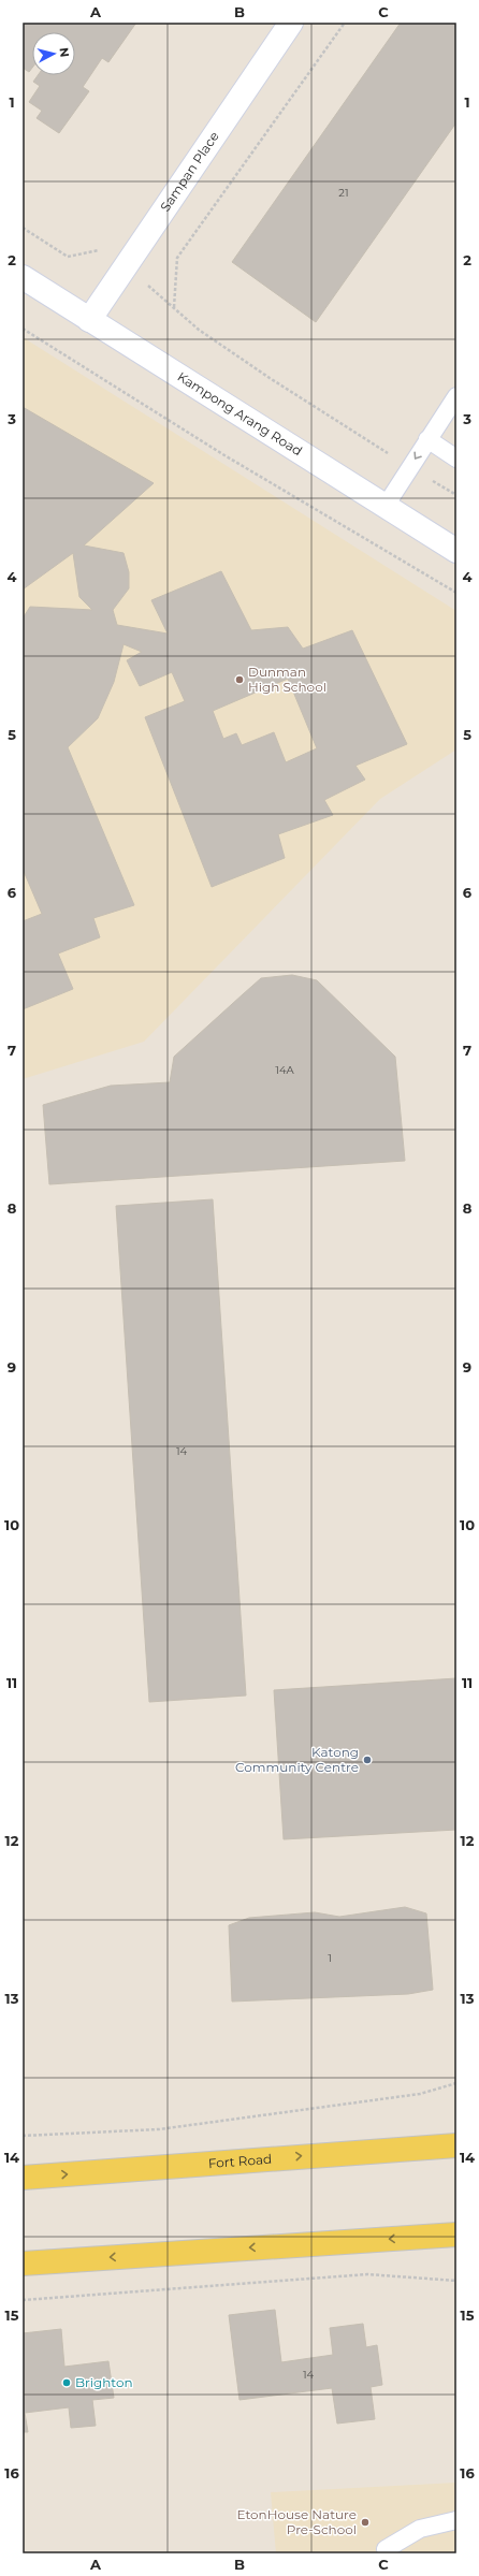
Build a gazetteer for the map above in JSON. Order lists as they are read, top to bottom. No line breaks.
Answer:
{"streets":{"main road":["Fort Road"],"street":["Sampan Place","Kampong Arang Road"]},"crossings":[["Sampan Place","Kampong Arang Road"]],"places":["Dunman High School","Katong Community Centre","Brighton","EtonHouse Nature Pre-School"],"house_numbers":["21","14A","14","1","14"],"north":"right","grid":{"columns":["A","B","C"],"rows":["1","2","3","4","5","6","7","8","9","10","11","12","13","14","15","16"]}}
